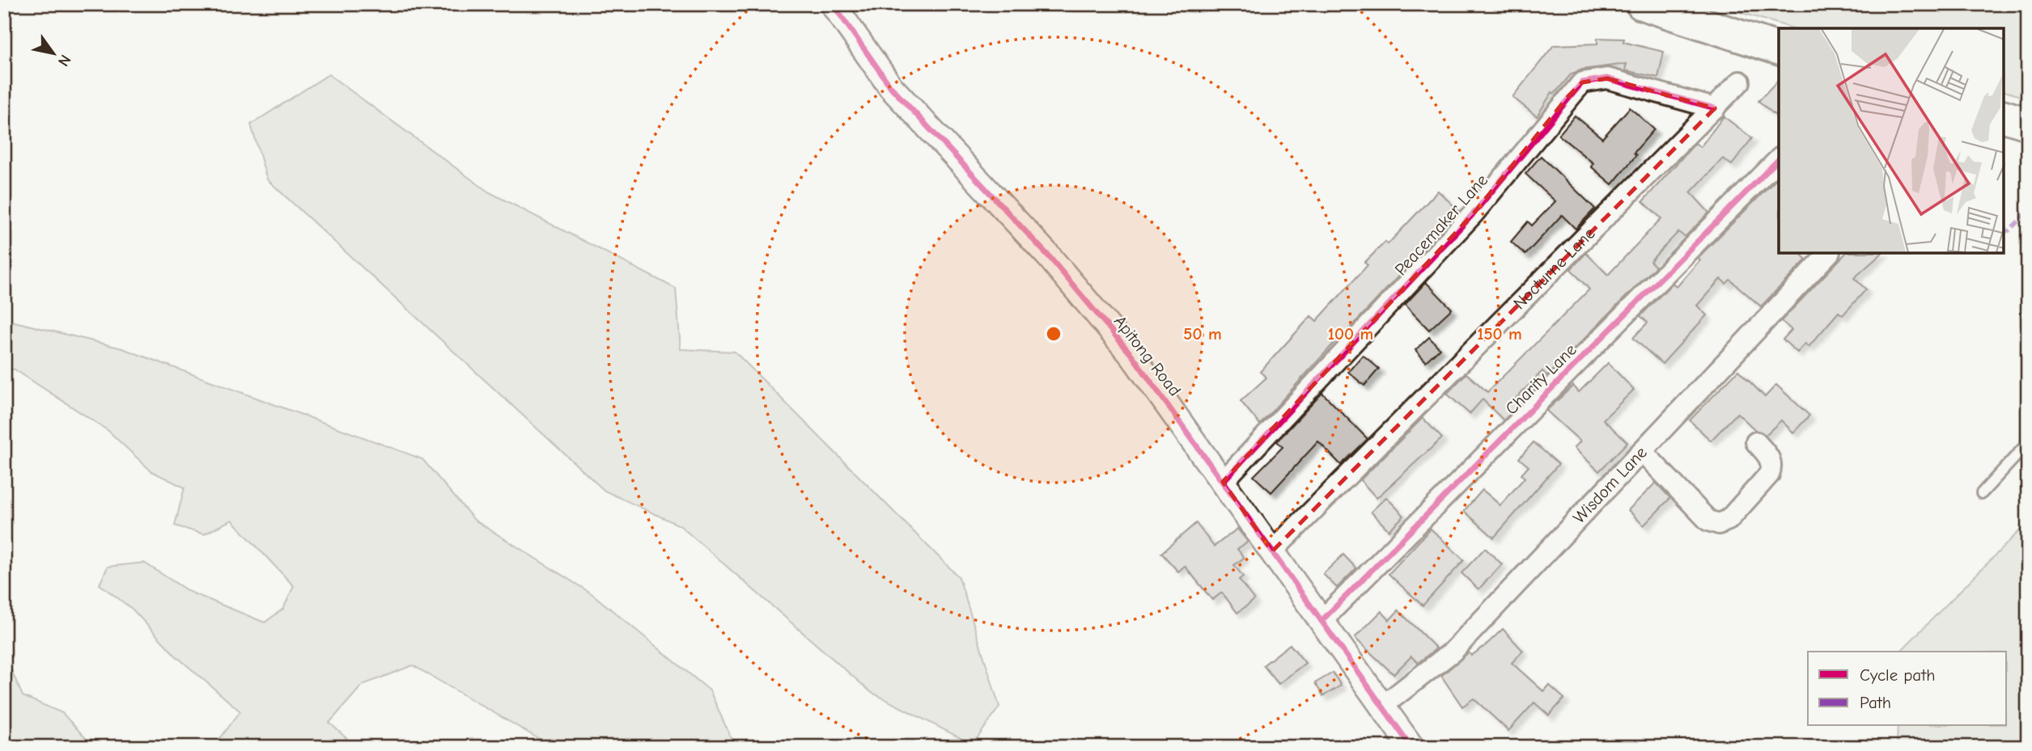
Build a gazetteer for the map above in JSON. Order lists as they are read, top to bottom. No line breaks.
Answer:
{"streets":{"street":["Peacemaker Lane","Nocturne Lane","Apitong Road","Charity Lane","Wisdom Lane"]},"crossings":[["Peacemaker Lane","Nocturne Lane"],["Peacemaker Lane","Apitong Road"],["Nocturne Lane","Apitong Road"],["Apitong Road","Charity Lane"],["Apitong Road","Wisdom Lane"]],"legend":["Cycle path","Path"],"north":"bottom right","rings":["50 m","100 m","150 m"]}
